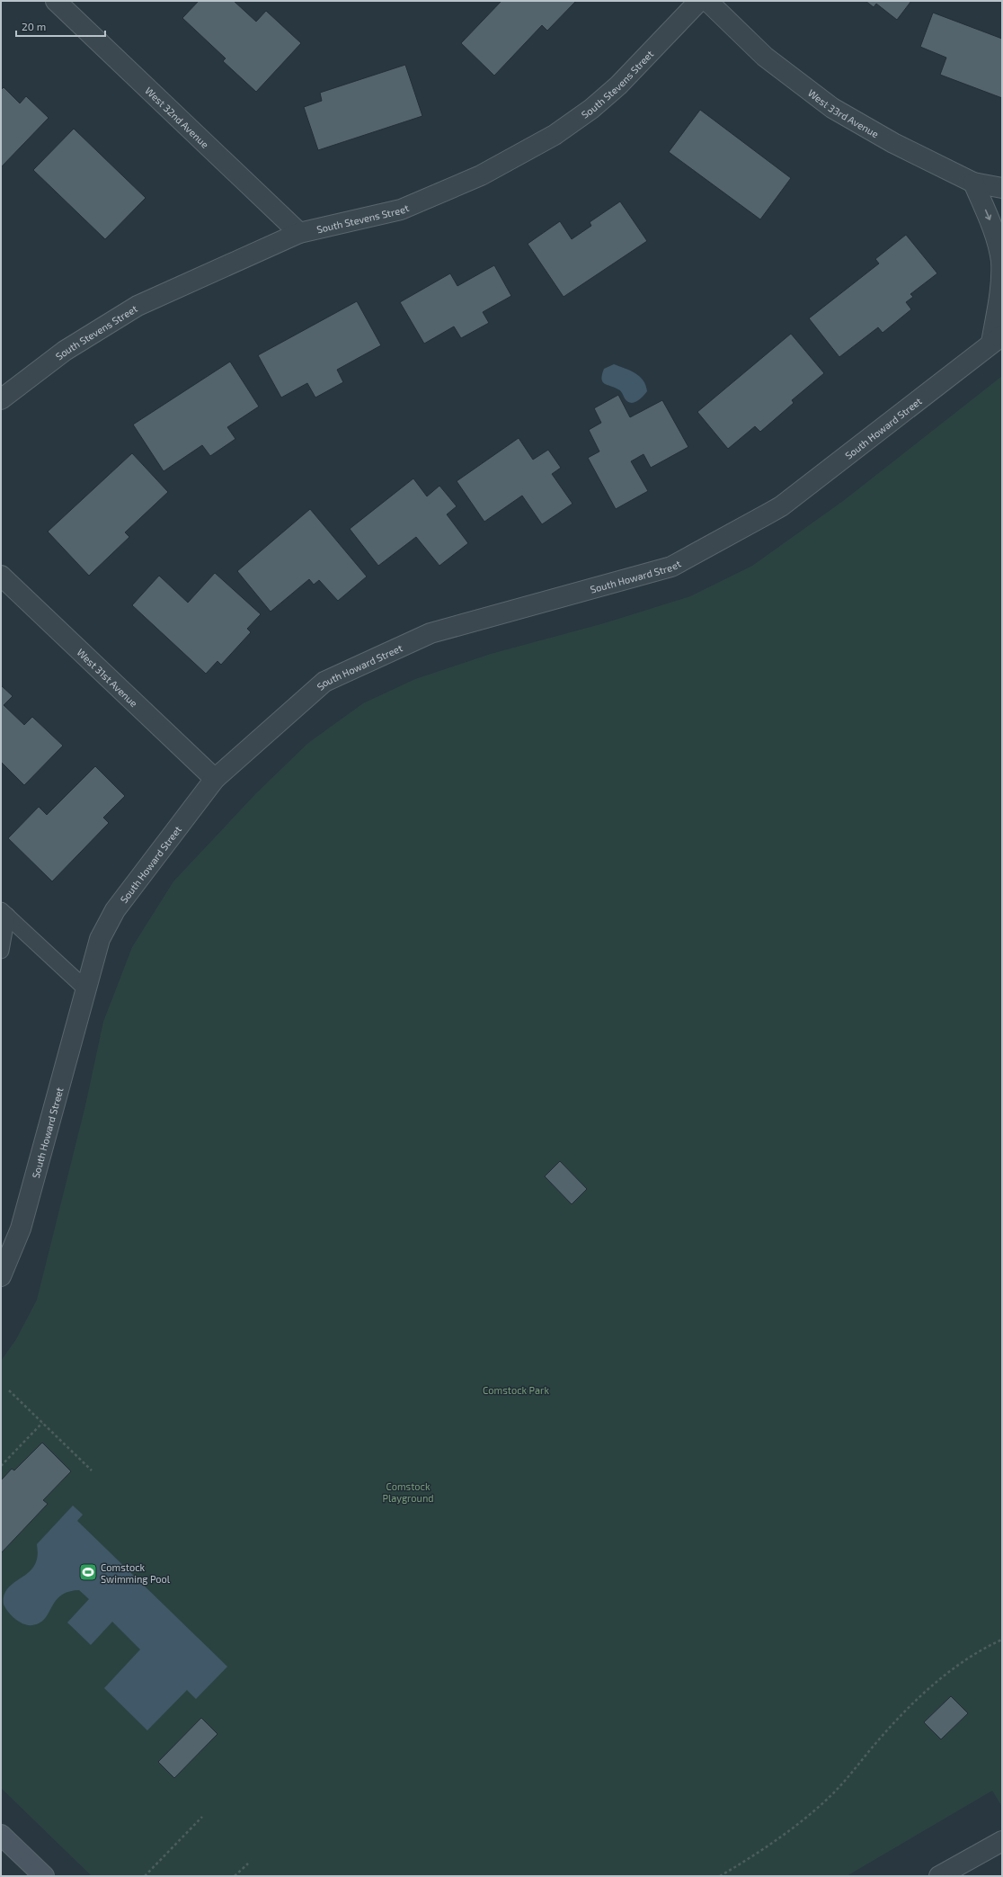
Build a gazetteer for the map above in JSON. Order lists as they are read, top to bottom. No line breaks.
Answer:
{"streets":{"street":["South Stevens Street","West 33rd Avenue","West 32nd Avenue","South Howard Street","West 31st Avenue"]},"crossings":[["South Stevens Street","West 32nd Avenue"],["South Howard Street","West 31st Avenue"]],"parks":["Comstock Park","Comstock Playground"],"places":{"sports":["Comstock Swimming Pool"]},"scale_bar":"20 m"}
